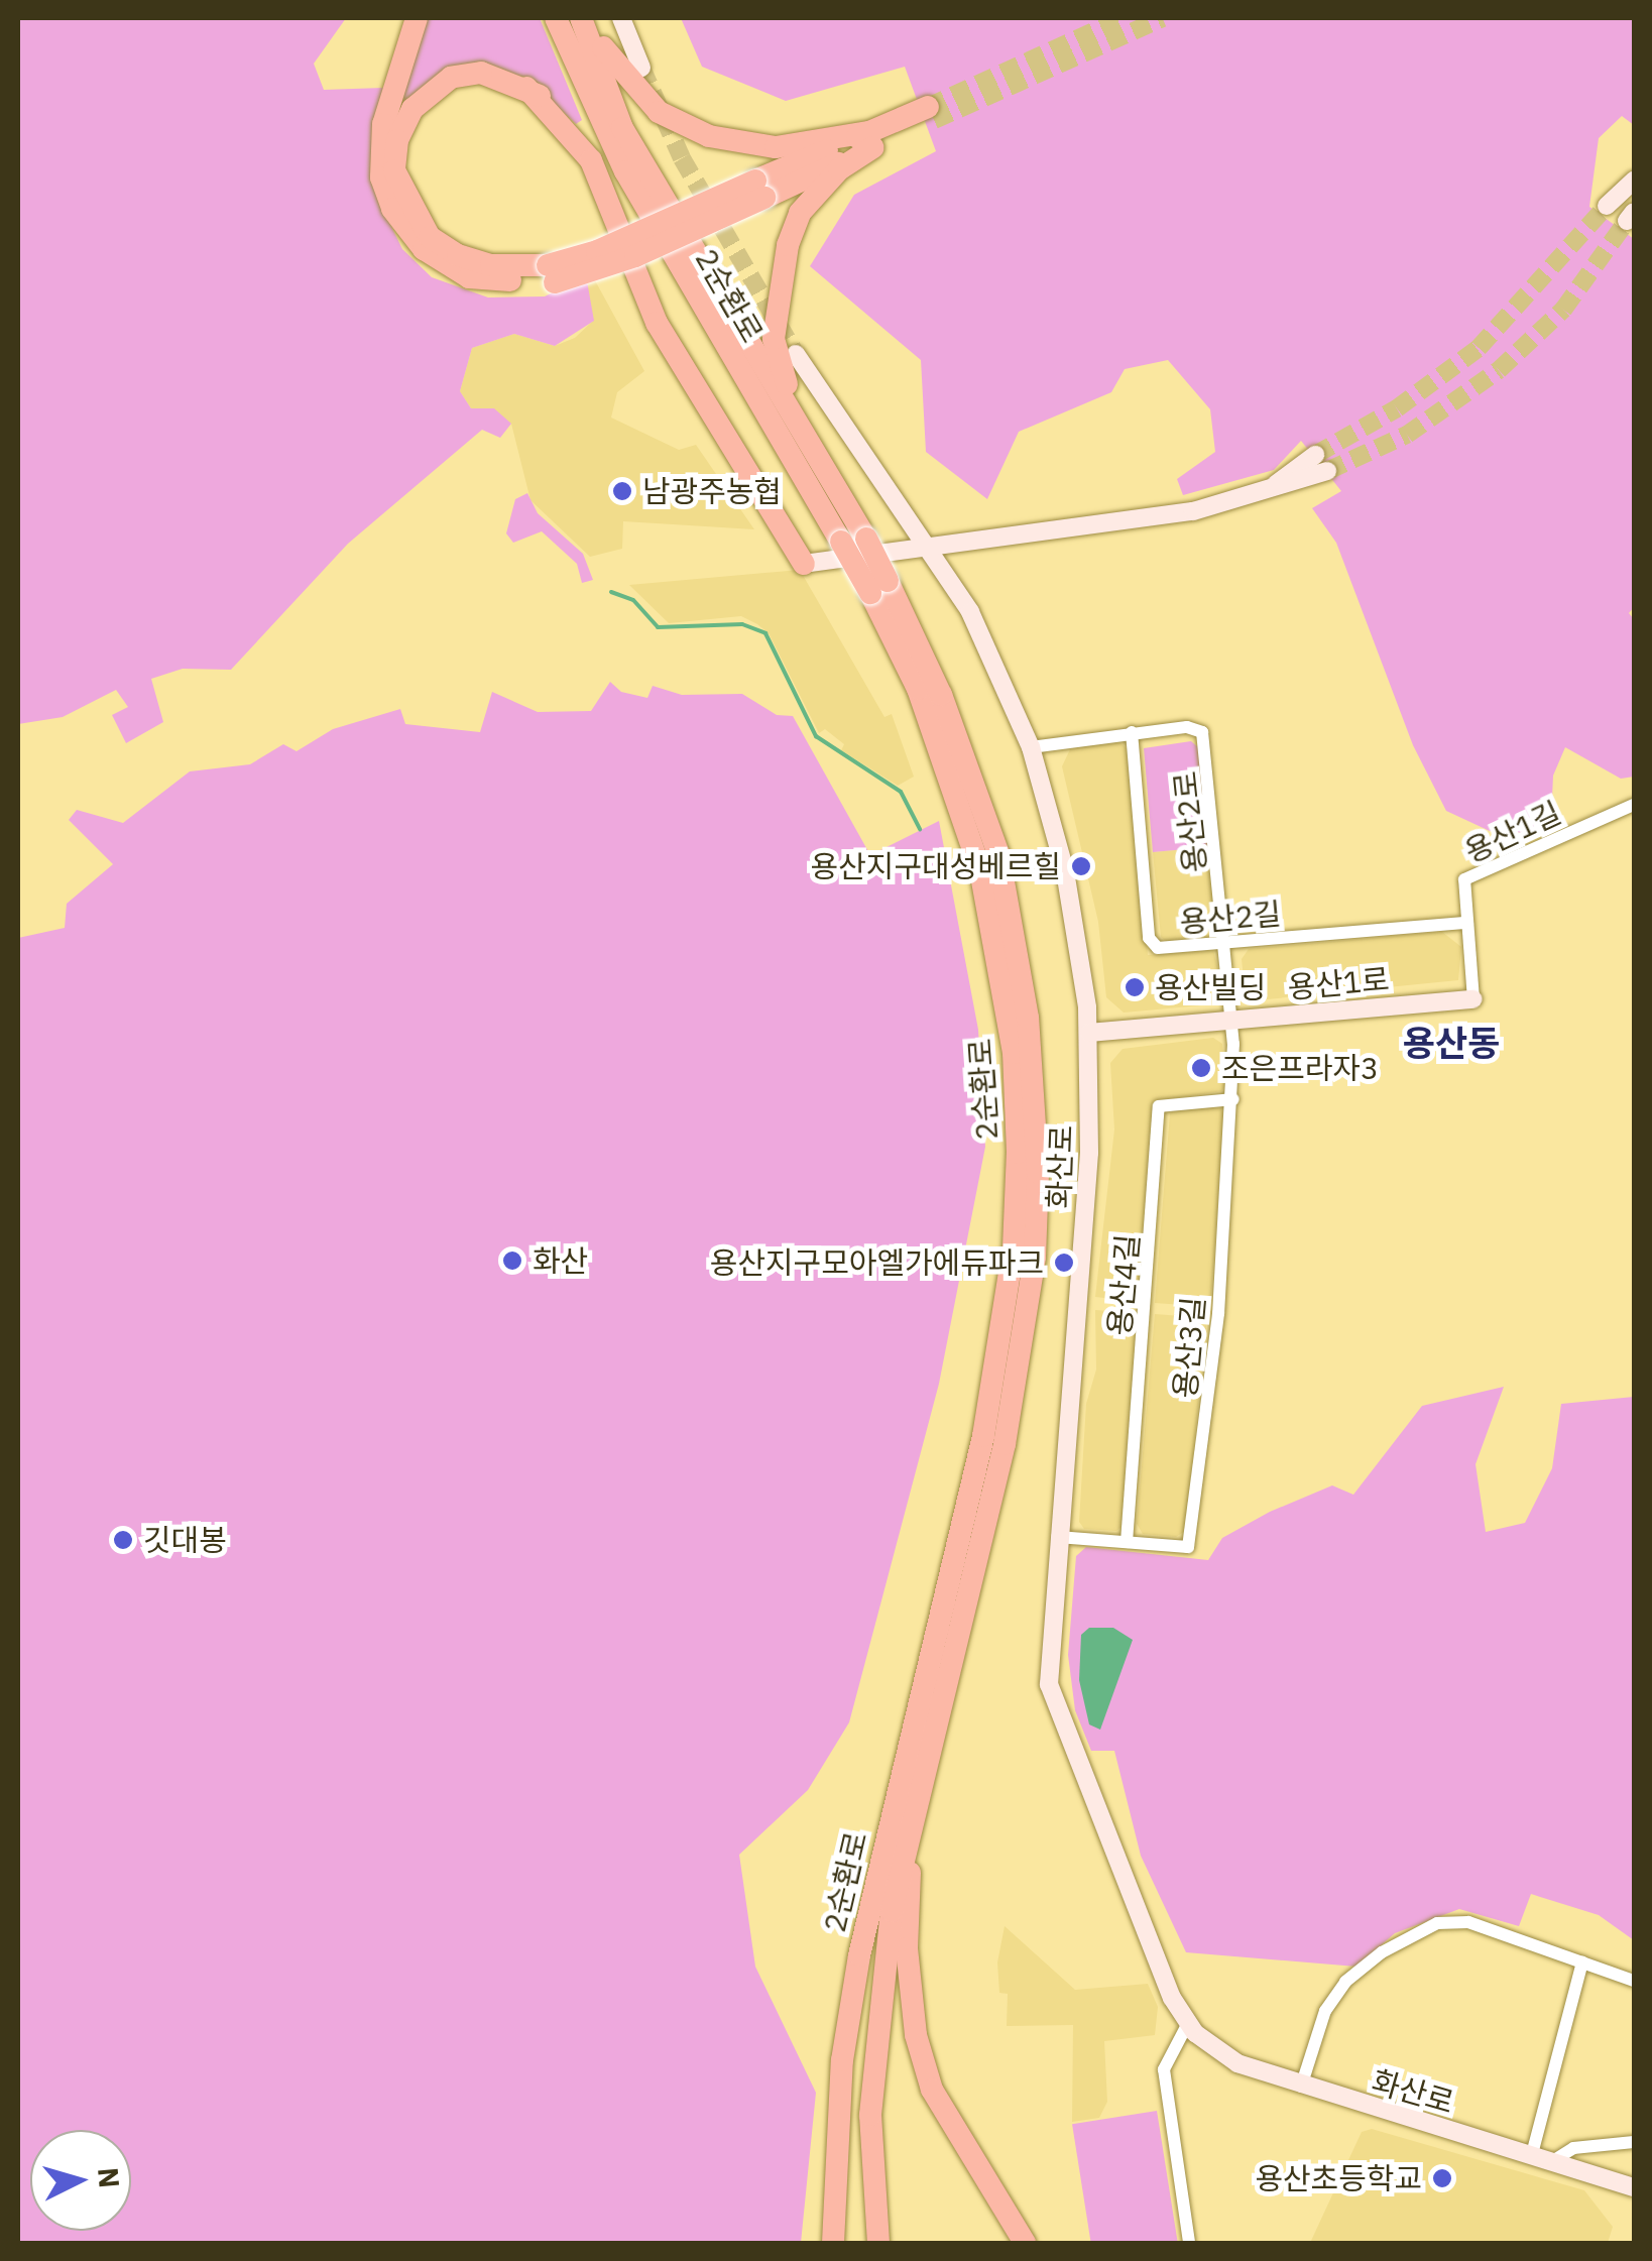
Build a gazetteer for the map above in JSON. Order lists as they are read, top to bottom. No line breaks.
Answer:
{"streets":{"highway":["2순환로"],"main road":["용산1로","화산로"],"street":["용산2로","용산1길","용산2길","용산4길","용산3길"]},"crossings":[["용산2로","용산2길"],["용산2로","용산1로"],["용산2로","화산로"],["용산2로","용산3길"],["용산1길","용산2길"],["용산1길","용산1로"],["용산1로","화산로"],["용산1로","용산3길"],["화산로","용산3길"],["용산4길","용산3길"]],"districts":["용산동"],"places":["남광주농협","용산지구대성베르힐","용산빌딩","조은프라자3","화산","용산지구모아엘가에듀파크","깃대봉","용산초등학교"],"north":"right"}
